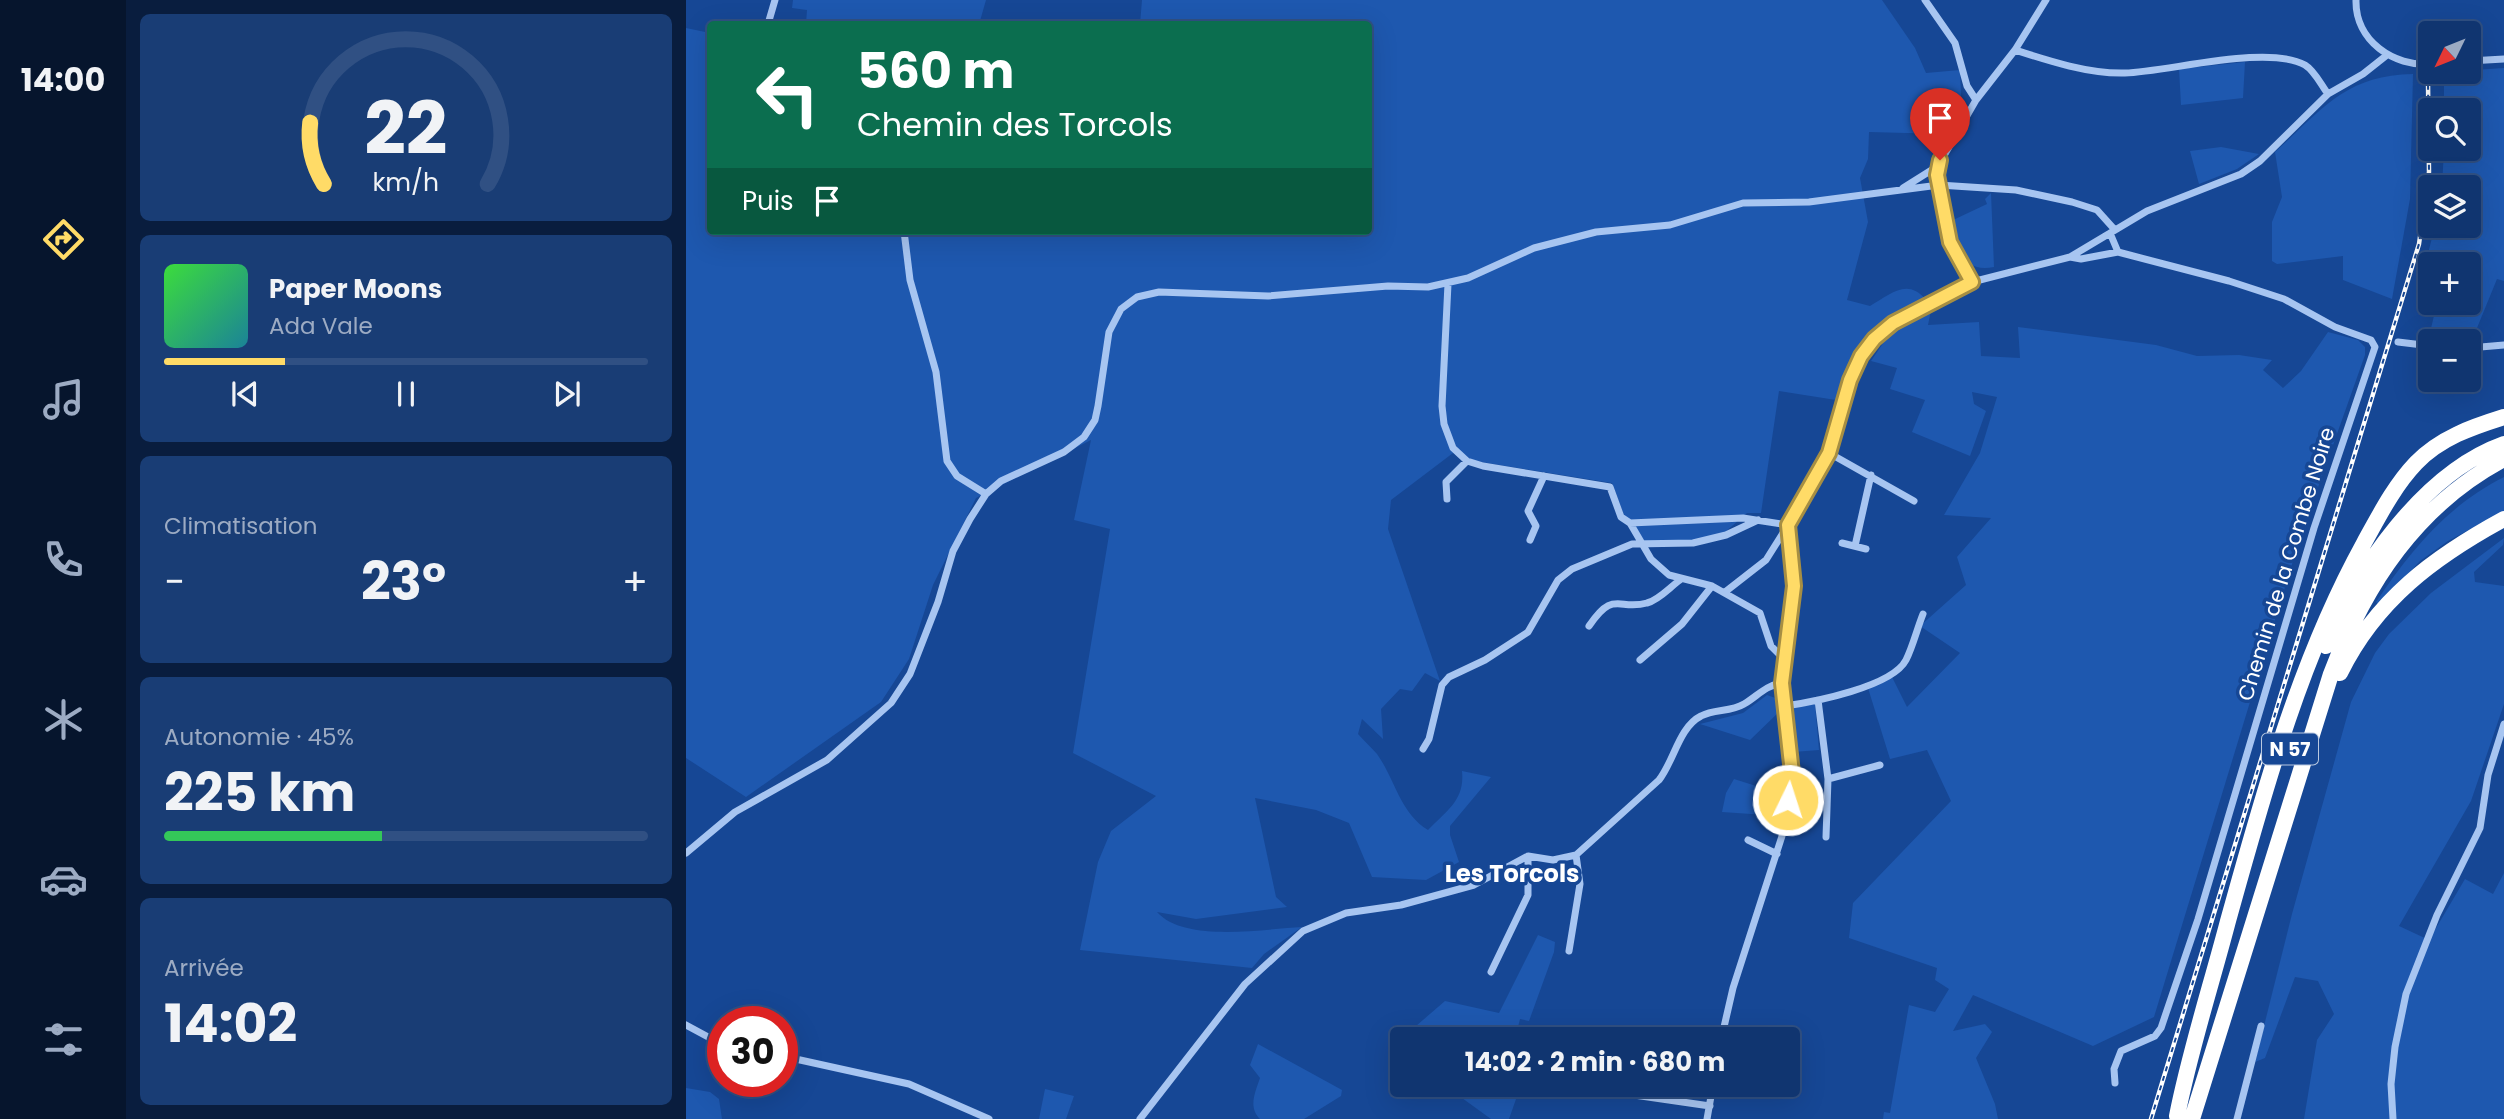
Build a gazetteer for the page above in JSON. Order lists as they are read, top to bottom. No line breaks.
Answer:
{"streets":{"highway":["N 57"],"street":["Chemin de la Combe Noire"]},"districts":["Les Torcols"],"north":"bottom left","page":{"tabs":"14:00","map_buttons":["+","−"],"turn":["560 m","Chemin des Torcols"],"then":"Puis","song":["Paper Moons","Ada Vale"],"tile":["Climatisation",["Autonomie · 45%","225 km"],["Arrivée","14:02"]],"heat":["−","23°","+"],"limit":"30","trip":"14:02 · 2 min · 680 m","gauge":["22","km/h"]}}
